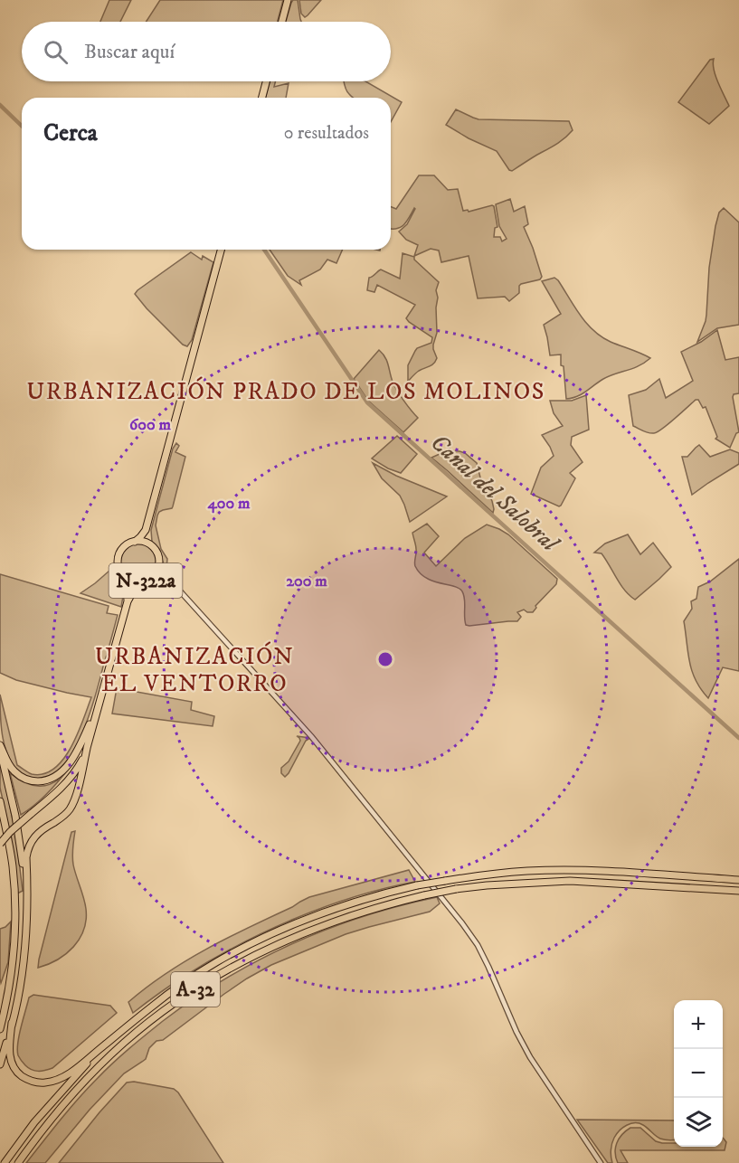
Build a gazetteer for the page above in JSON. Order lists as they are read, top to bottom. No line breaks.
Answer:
{"streets":{"highway":["N-322a","A-32"]},"districts":["URBANIZACIÓN PRADO DE LOS MOLINOS","URBANIZACIÓN EL VENTORRO"],"water":["Canal del Salobral"],"page":{"search":"Buscar aquí","heading":["Cerca","0 resultados"],"map_buttons":["+","−"]},"rings":["600 m","400 m","200 m"]}
